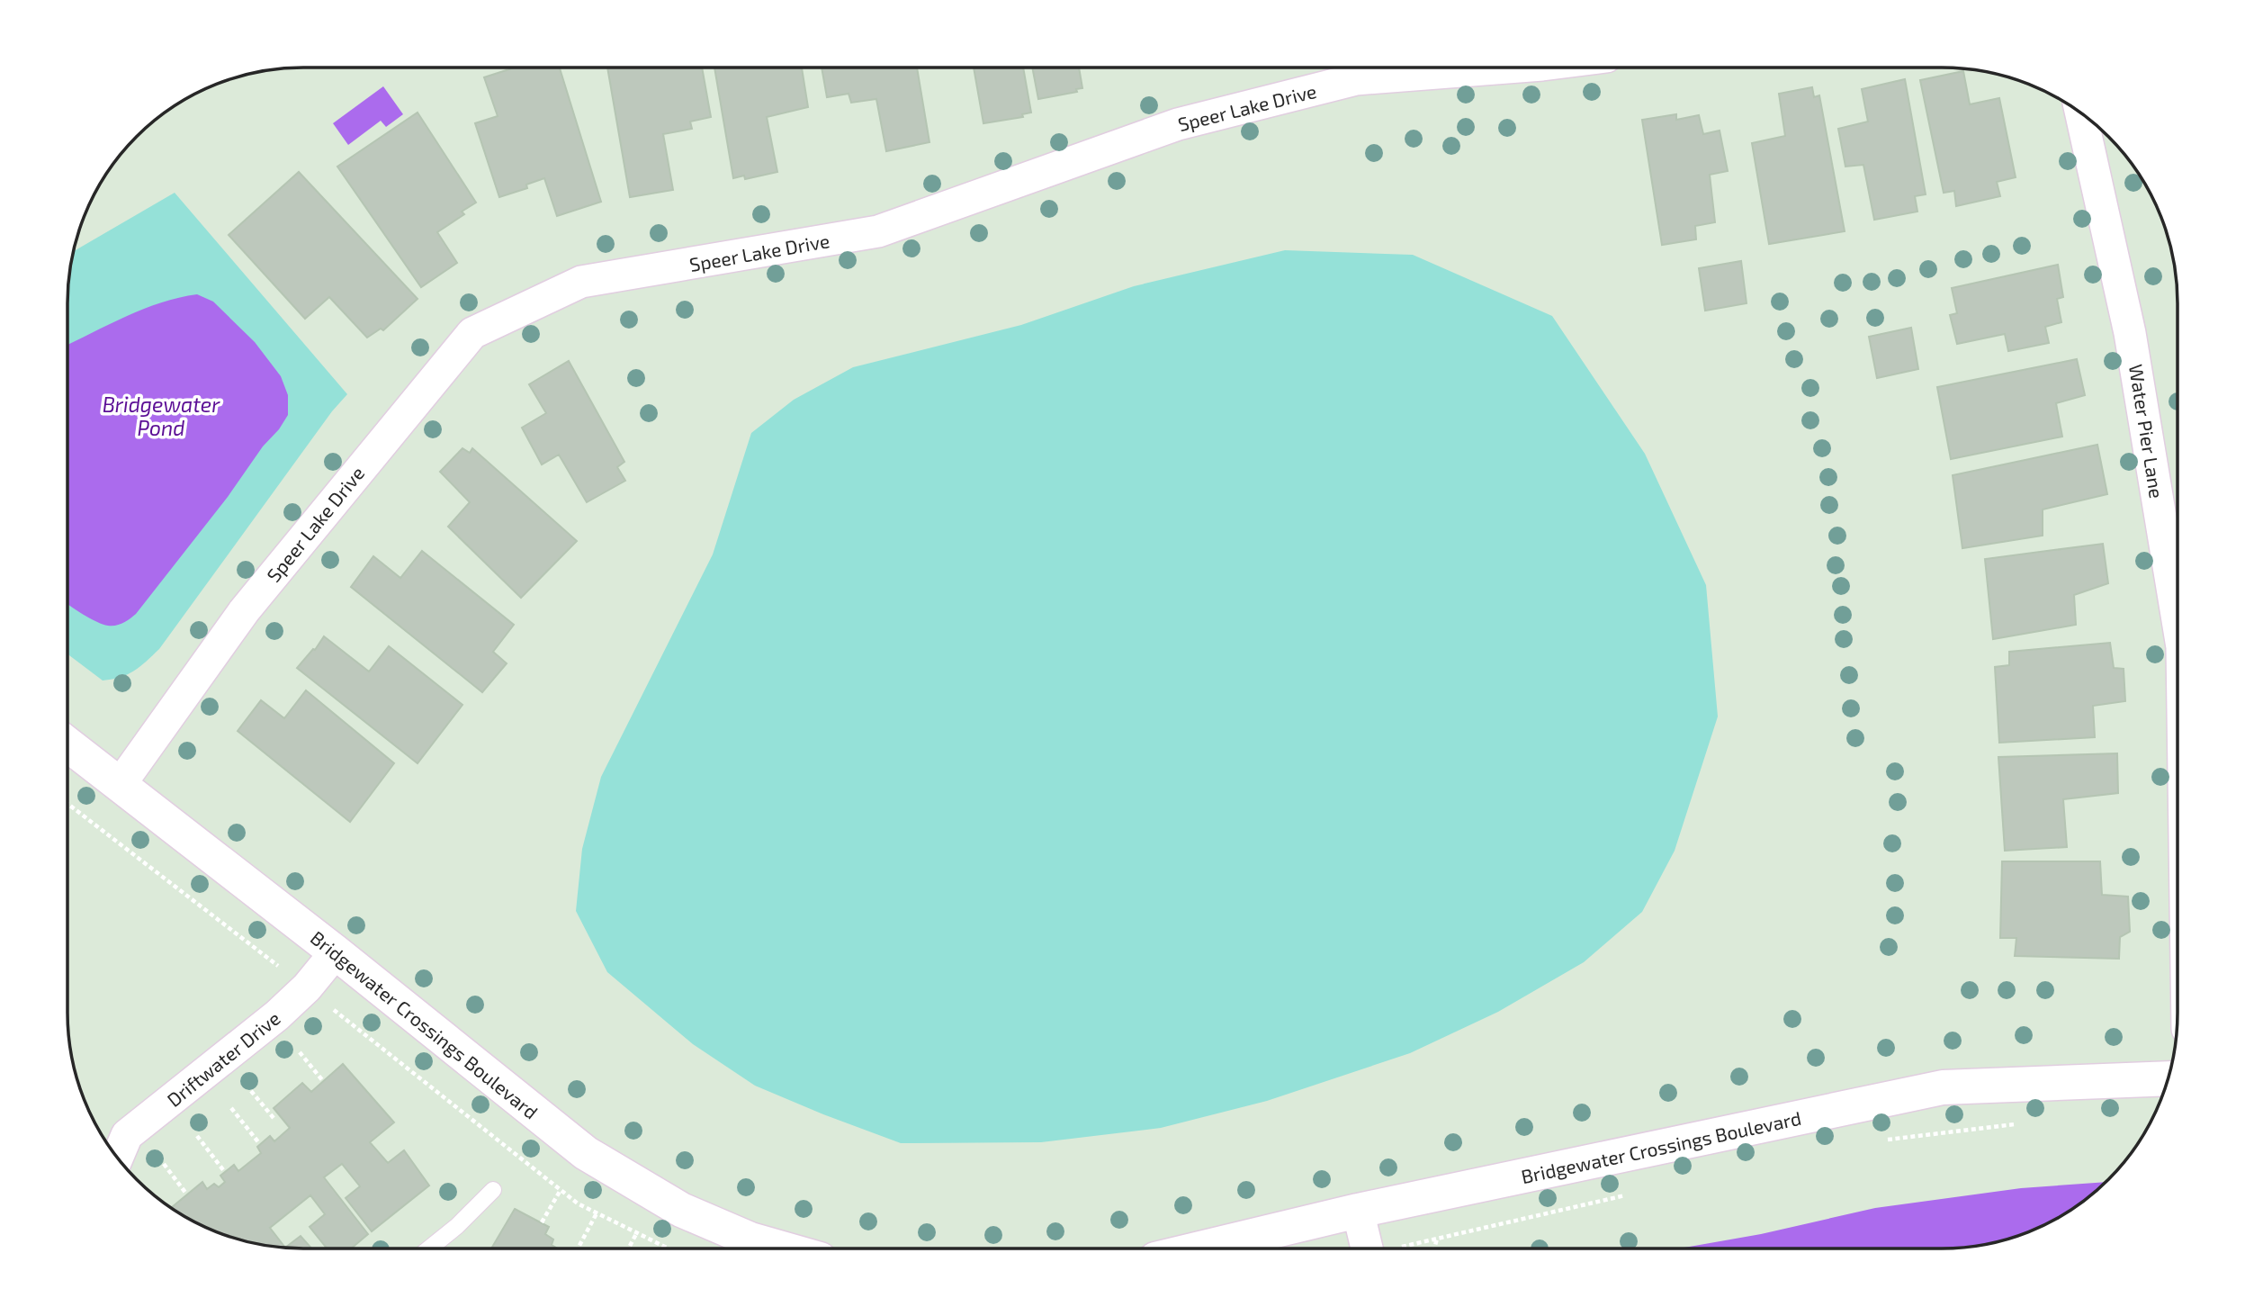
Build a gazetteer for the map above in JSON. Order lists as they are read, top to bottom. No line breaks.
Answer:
{"streets":{"street":["Speer Lake Drive","Water Pier Lane","Bridgewater Crossings Boulevard","Driftwater Drive"]},"crossings":[["Speer Lake Drive","Bridgewater Crossings Boulevard"],["Bridgewater Crossings Boulevard","Driftwater Drive"]],"water":["Bridgewater Pond"]}
